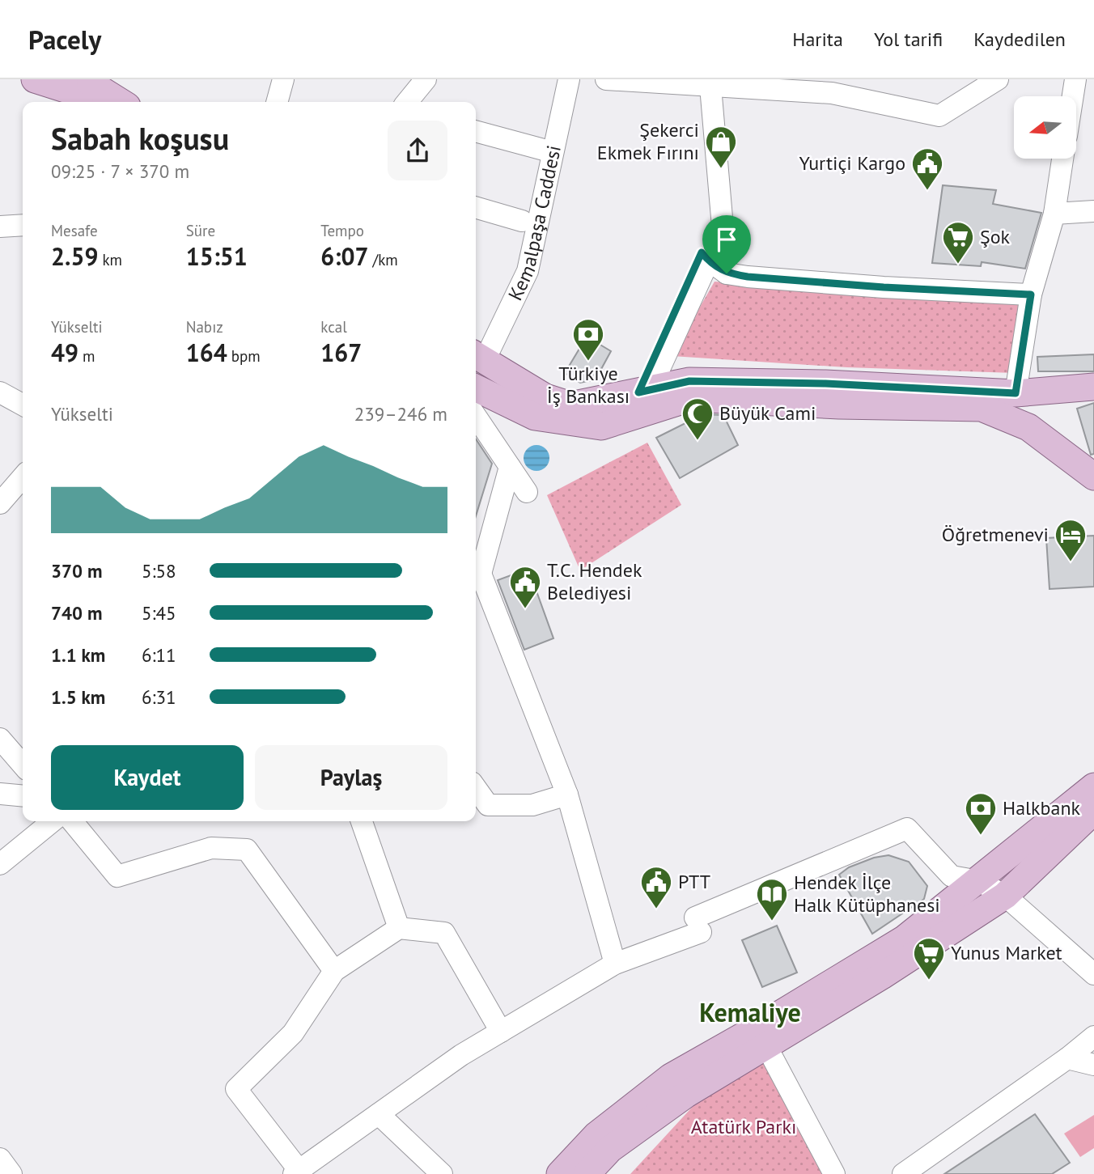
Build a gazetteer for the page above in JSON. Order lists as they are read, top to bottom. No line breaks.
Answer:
{"streets":{"street":["Kemalpaşa Caddesi"]},"districts":["Kemaliye"],"parks":["Atatürk Parkı"],"places":{"shop":["Şekerci Ekmek Fırını"],"public building":["Yurtiçi Kargo","T.C. Hendek Belediyesi","PTT"],"supermarket":["Şok","Yunus Market"],"bank":["Türkiye İş Bankası","Halkbank"],"mosque":["Büyük Cami"],"hotel":["Öğretmenevi"],"library":["Hendek İlçe Halk Kütüphanesi"]},"north":"left","page":{"header":"Pacely","nav":["Harita","Yol tarifi","Kaydedilen"],"heading":["Sabah koşusu","09:25 · 7 × 370 m"],"stats":[["Mesafe","2.59 km"],["Süre","15:51"],["Tempo","6:07 /km"],["Yükselti","49 m"],["Nabız","164 bpm"],["kcal","167"]],"chart":["Yükselti","239–246 m"],"list":[{"name":"370 m","note":"5:58"},{"name":"740 m","note":"5:45"},{"name":"1.1 km","note":"6:11"},{"name":"1.5 km","note":"6:31"}],"buttons":["Kaydet","Paylaş"]}}
